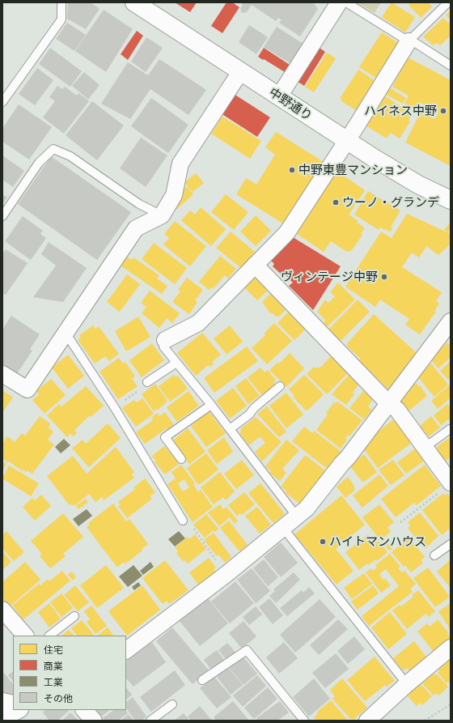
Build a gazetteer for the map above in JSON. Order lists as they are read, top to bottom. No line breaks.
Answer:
{"streets":{"main road":["中野通り"]},"places":["ハイネス中野","中野東豊マンション","ウーノ・グランデ","ヴィンテージ中野","ハイトマンハウス"],"legend":["住宅","商業","工業","その他"]}
